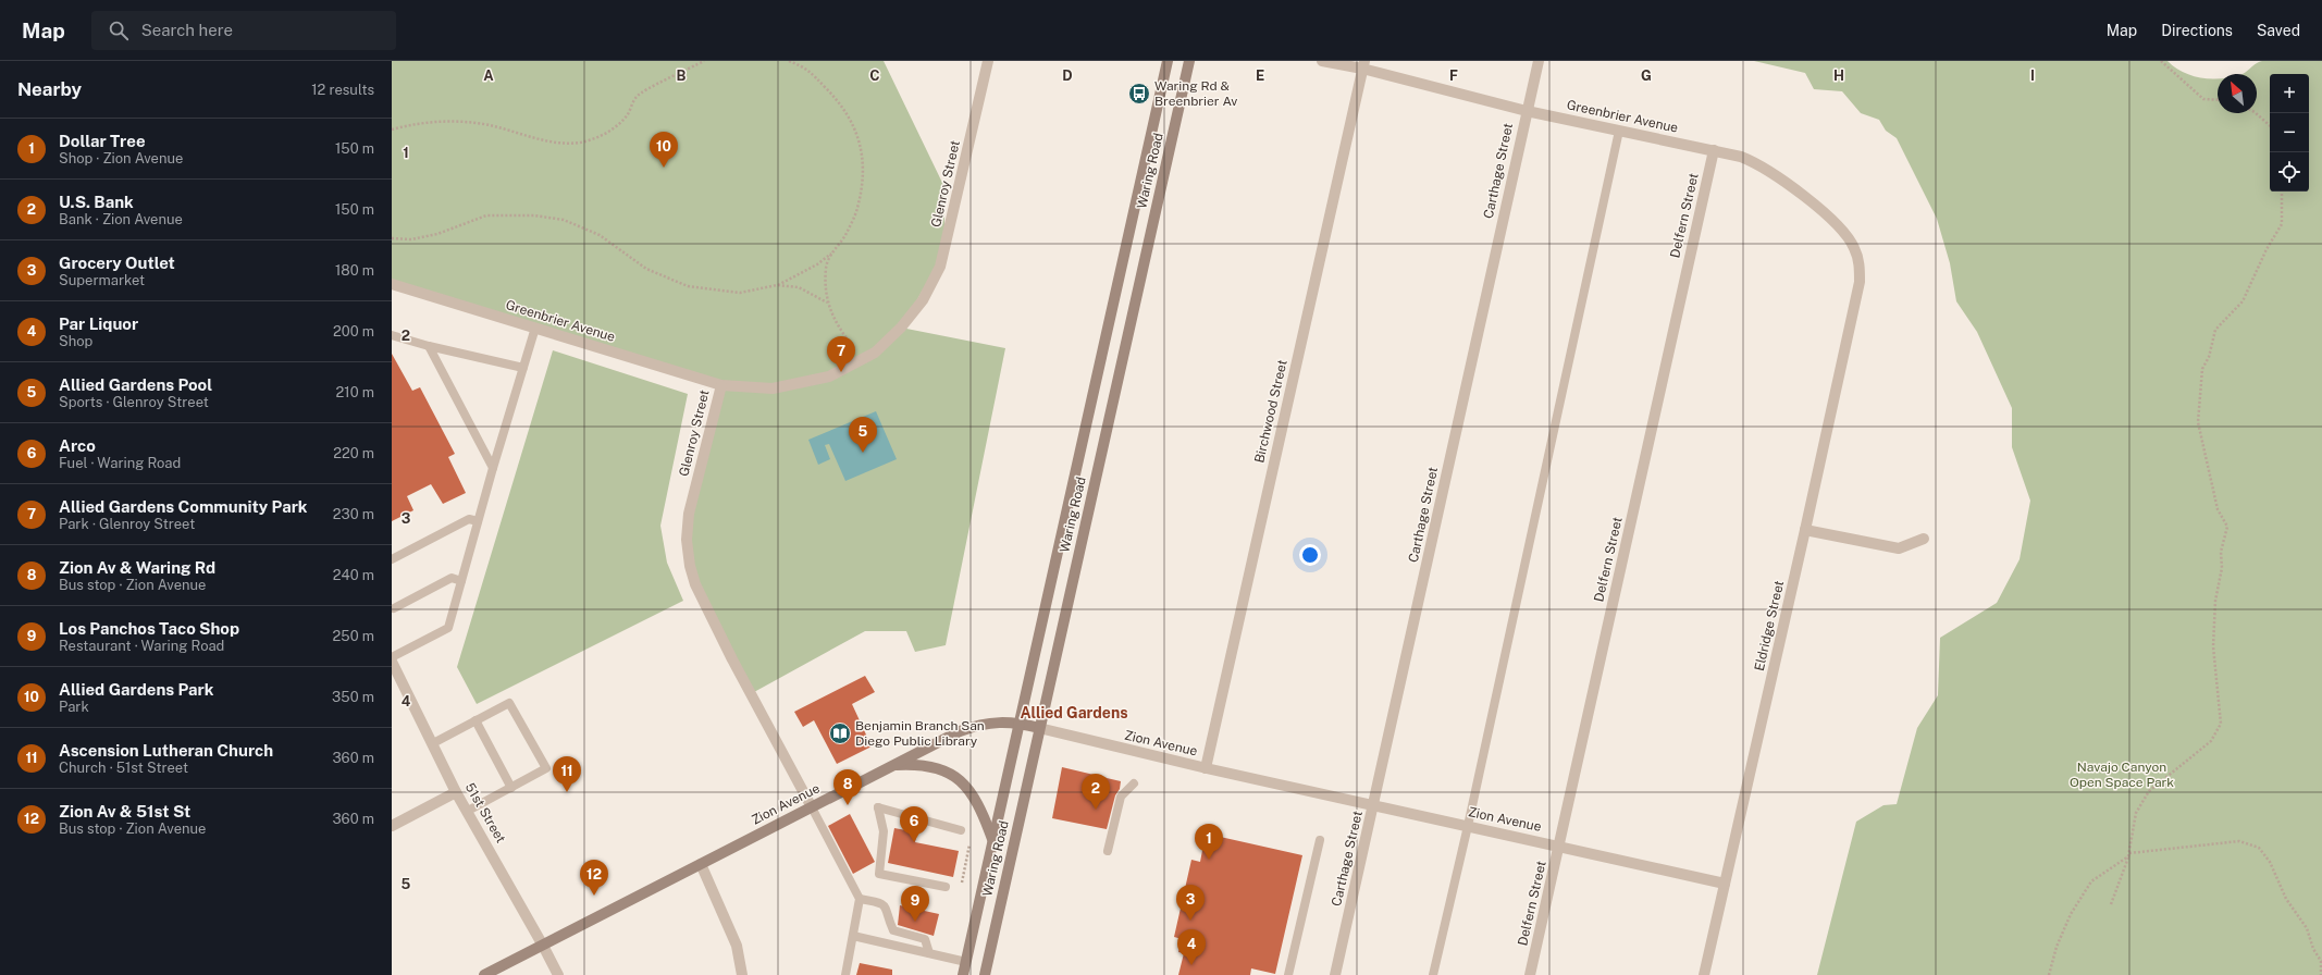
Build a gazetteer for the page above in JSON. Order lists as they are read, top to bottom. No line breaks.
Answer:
{"streets":{"main road":["Waring Road","Zion Avenue"],"street":["Greenbrier Avenue","Carthage Street","Glenroy Street","Delfern Street","Birchwood Street","Eldridge Street","51st Street"]},"crossings":[["Greenbrier Avenue","Carthage Street"],["Greenbrier Avenue","Glenroy Street"],["Greenbrier Avenue","Delfern Street"],["Greenbrier Avenue","Birchwood Street"],["Greenbrier Avenue","Eldridge Street"],["Waring Road","Zion Avenue"],["Carthage Street","Zion Avenue"],["Glenroy Street","Zion Avenue"],["Delfern Street","Zion Avenue"],["Birchwood Street","Zion Avenue"],["Eldridge Street","Zion Avenue"],["Zion Avenue","51st Street"]],"districts":["Allied Gardens"],"parks":["Navajo Canyon Open Space Park"],"places":{"bus stop":["Waring Rd & Breenbrier Av"],"library":["Benjamin Branch San Diego Public Library"]},"north":"top left","page":{"header":"Map","search":"Search here","nav":["Map","Directions","Saved"],"heading":["Nearby","12 results"],"map_buttons":["+","−"],"list":[{"mark":"1","name":"Dollar Tree","note":"Shop · Zion Avenue","value":"150 m"},{"mark":"2","name":"U.S. Bank","note":"Bank · Zion Avenue","value":"150 m"},{"mark":"3","name":"Grocery Outlet","note":"Supermarket","value":"180 m"},{"mark":"4","name":"Par Liquor","note":"Shop","value":"200 m"},{"mark":"5","name":"Allied Gardens Pool","note":"Sports · Glenroy Street","value":"210 m"},{"mark":"6","name":"Arco","note":"Fuel · Waring Road","value":"220 m"},{"mark":"7","name":"Allied Gardens Community Park","note":"Park · Glenroy Street","value":"230 m"},{"mark":"8","name":"Zion Av & Waring Rd","note":"Bus stop · Zion Avenue","value":"240 m"},{"mark":"9","name":"Los Panchos Taco Shop","note":"Restaurant · Waring Road","value":"250 m"},{"mark":"10","name":"Allied Gardens Park","note":"Park","value":"350 m"},{"mark":"11","name":"Ascension Lutheran Church","note":"Church · 51st Street","value":"360 m"},{"mark":"12","name":"Zion Av & 51st St","note":"Bus stop · Zion Avenue","value":"360 m"}],"pins":["10","7","5","11","8","2","6","1","12","3","9","4"]},"grid":{"columns":["A","B","C","D","E","F","G","H","I"],"rows":["1","2","3","4","5"]}}
